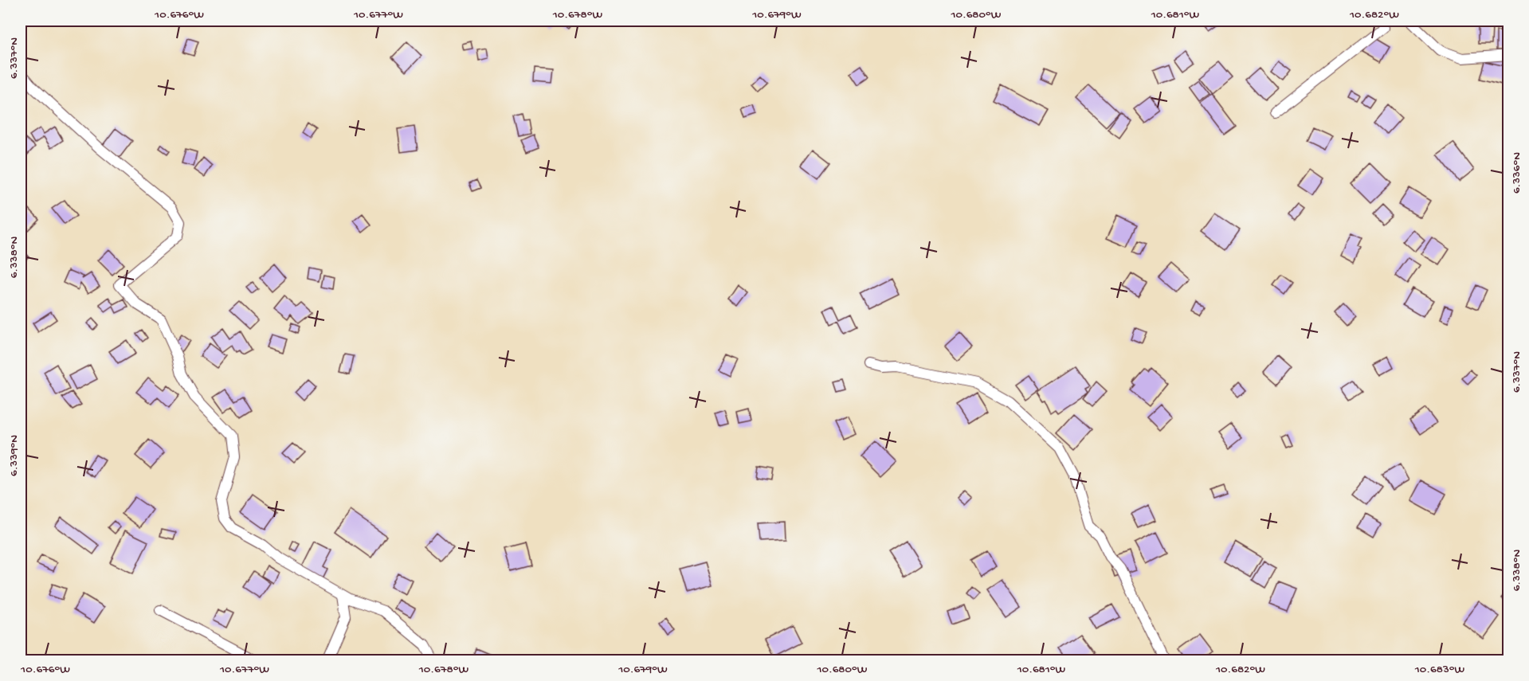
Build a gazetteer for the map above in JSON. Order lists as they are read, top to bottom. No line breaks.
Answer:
{"coordinates":["10.676°W","10.677°W","10.678°W","10.679°W","10.680°W","10.681°W","10.682°W","6.337°N","6.336°N","6.338°N","6.339°N","10.683°W"]}
